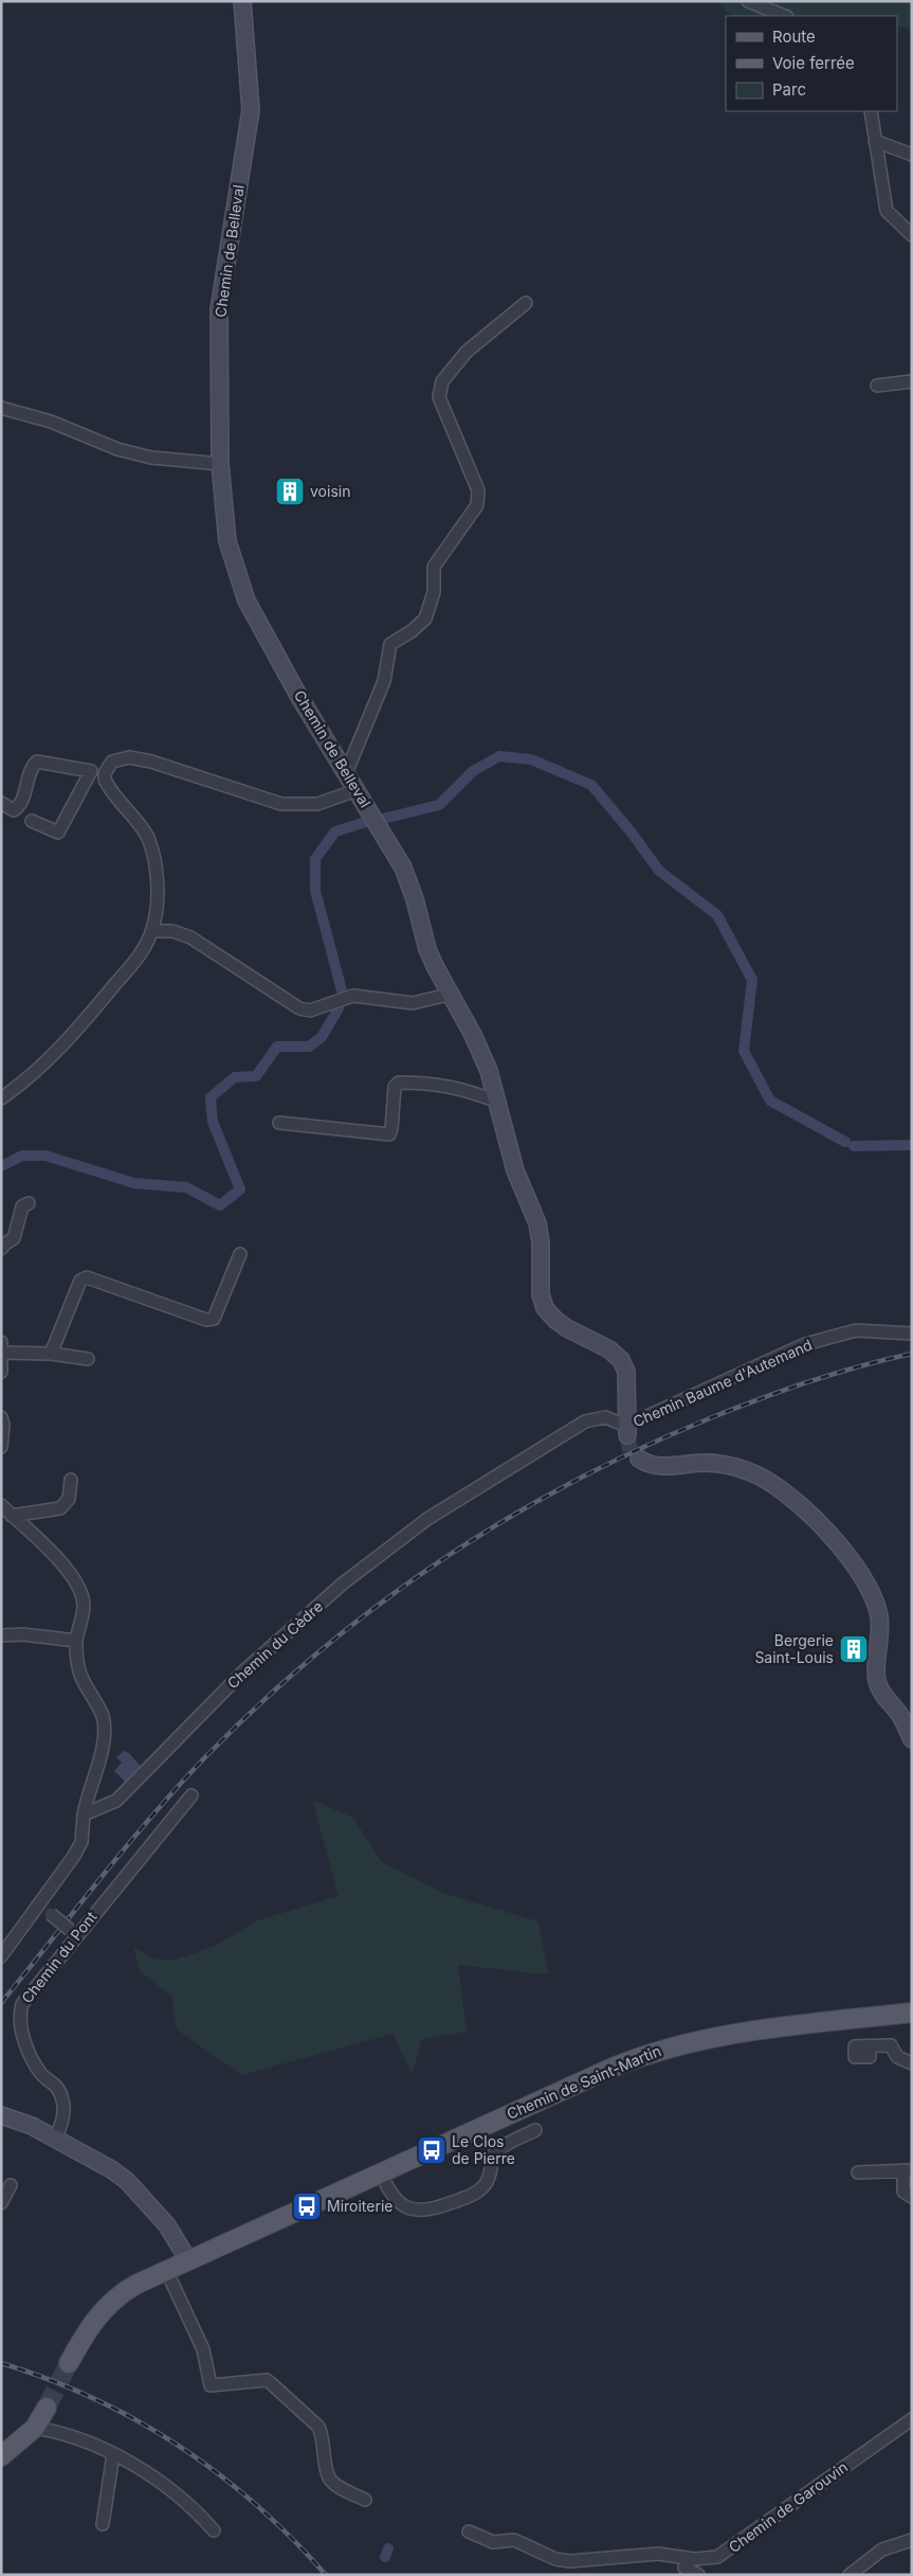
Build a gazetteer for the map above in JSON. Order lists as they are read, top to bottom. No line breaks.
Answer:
{"streets":{"main road":["Chemin de Saint-Martin"],"street":["Chemin de Belleval","Chemin Baume d'Autemand","Chemin du Cèdre","Chemin du Pont","Chemin de Garouvin"]},"crossings":[["Chemin de Belleval","Chemin Baume d'Autemand"],["Chemin de Belleval","Chemin du Cèdre"],["Chemin Baume d'Autemand","Chemin du Cèdre"]],"places":{"building":["voisin","Bergerie Saint-Louis"],"bus stop":["Le Clos de Pierre","Miroiterie"]},"legend":["Route","Voie ferrée","Parc"]}
